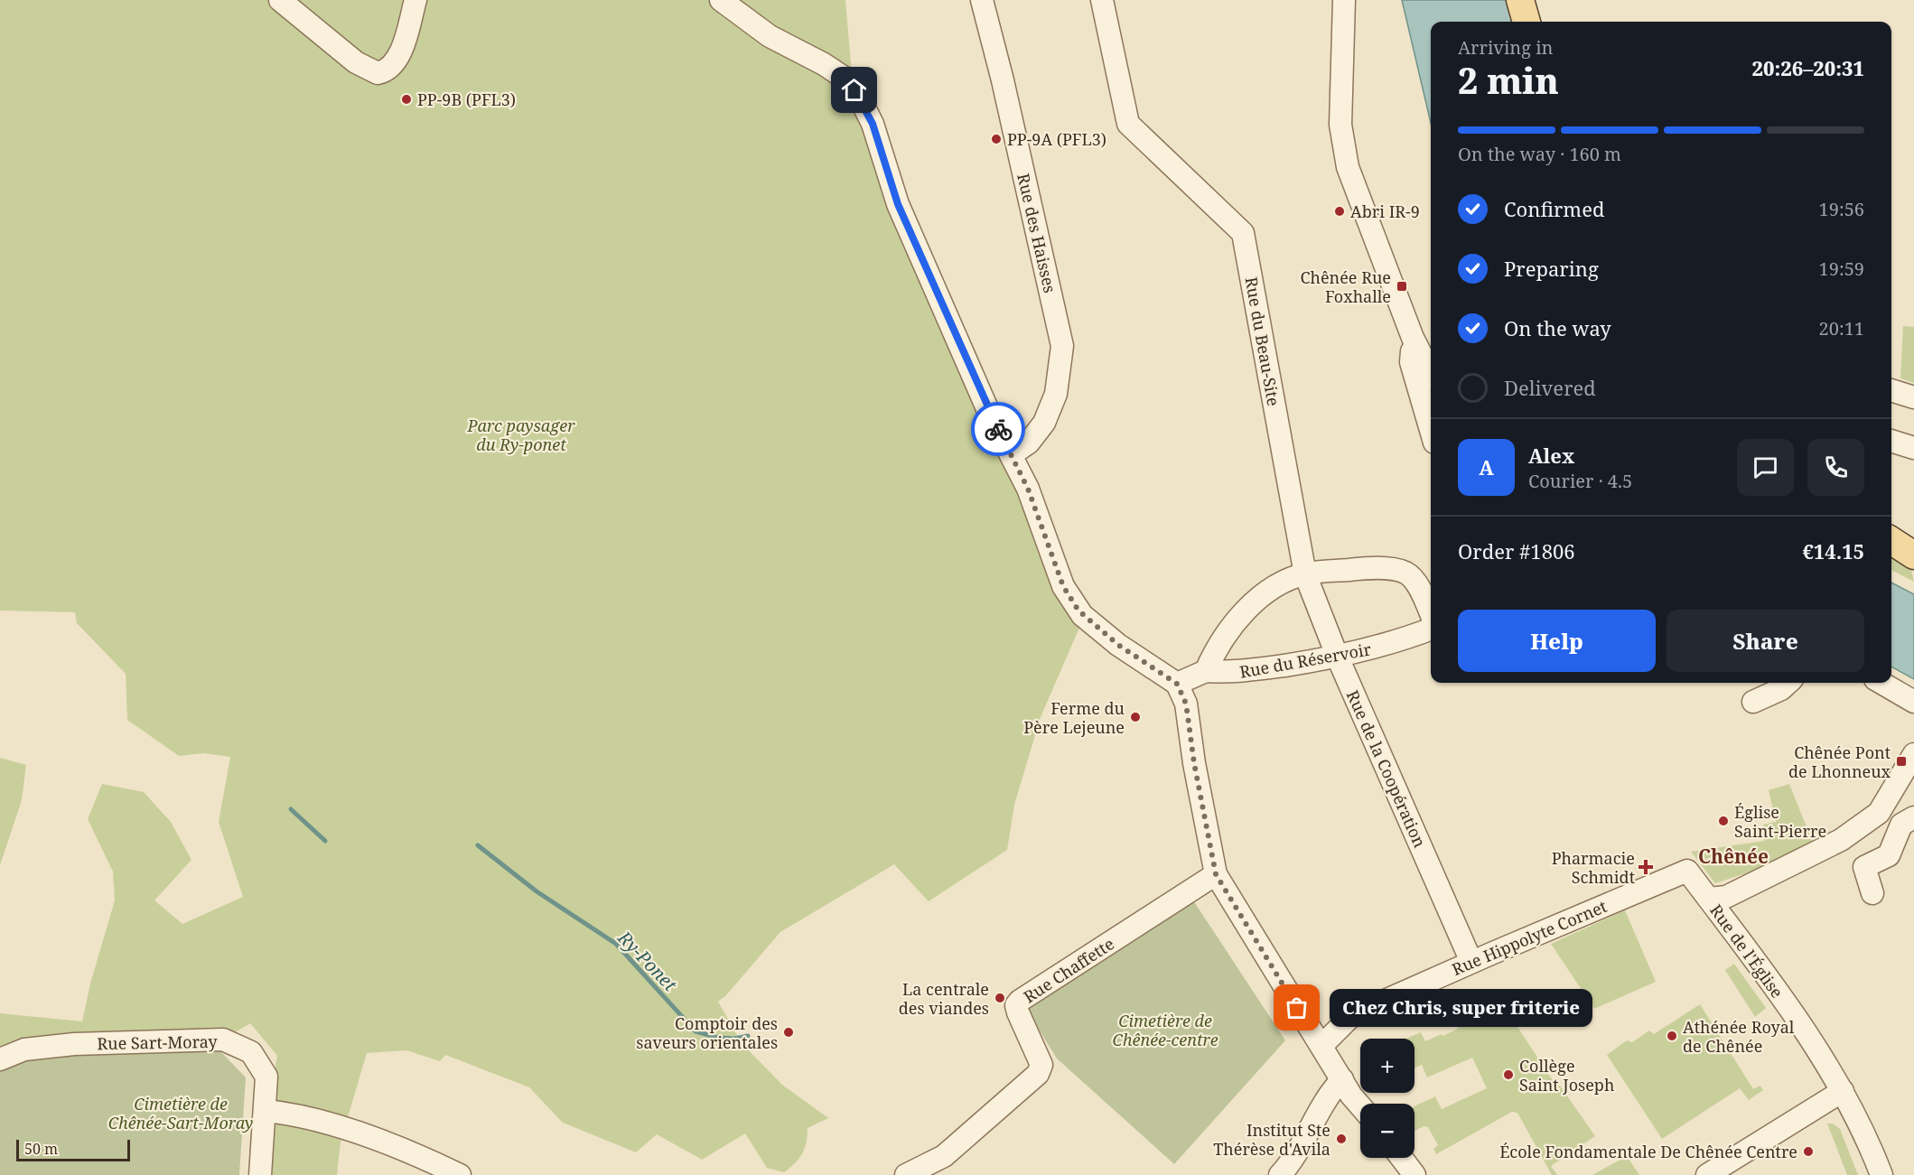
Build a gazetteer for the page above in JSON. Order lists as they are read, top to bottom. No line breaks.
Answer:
{"streets":{"street":["Rue des Haisses","Rue du Beau-Site","Rue du Réservoir","Rue de la Coopération","Rue Hippolyte Cornet","Rue de l'Église","Rue Chaffette","Rue Sart-Moray"]},"crossings":[["Rue du Beau-Site","Rue de la Coopération"],["Rue du Réservoir","Rue de la Coopération"],["Rue de la Coopération","Rue Hippolyte Cornet"],["Rue Hippolyte Cornet","Rue de l'Église"]],"districts":["Chênée"],"water":["Ry-Ponet"],"parks":["Parc paysager du Ry-ponet","Cimetière de Chênée-centre","Cimetière de Chênée-Sart-Moray"],"places":{"other":["PP-9B (PFL3)","PP-9A (PFL3)","Abri IR-9","Ferme du Père Lejeune","Église Saint-Pierre","La centrale des viandes","Chez Chris, super friterie","Comptoir des saveurs orientales","Athénée Royal de Chênée","Collège Saint Joseph","Institut Ste Thérèse d'Avila","École Fondamentale De Chênée Centre"],"transit":["Chênée Rue Foxhalle","Chênée Pont de Lhonneux"],"health":["Pharmacie Schmidt"]},"scale_bar":"50 m","page":{"heading":["2 min","Arriving in","20:26–20:31"],"panel":["Alex","Courier · 4.5","Order #1806","€14.15"],"bar":"On the way · 160 m","list":[["Confirmed","19:56"],["Preparing","19:59"],["On the way","20:11"],"Delivered"],"round":"A","buttons":["Help","Share"],"bubble":"Chez Chris, super friterie","map_buttons":["+","−"],"scale":"50 m"}}
